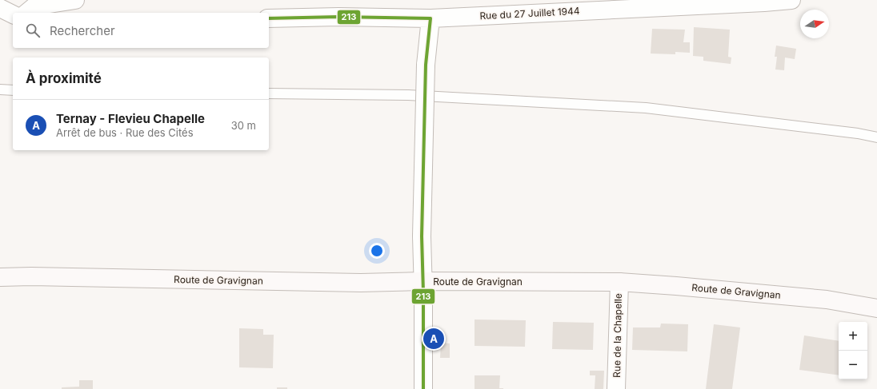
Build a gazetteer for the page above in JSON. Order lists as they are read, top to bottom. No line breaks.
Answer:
{"streets":{"street":["Rue du 27 Juillet 1944","Route de Gravignan","Rue de la Chapelle"]},"crossings":[["Route de Gravignan","Rue de la Chapelle"]],"lines":["transit line 213"],"north":"right","page":{"search":"Rechercher","heading":"À proximité","list":[{"mark":"A","name":"Ternay - Flevieu Chapelle","note":"Arrêt de bus · Rue des Cités","value":"30 m"}],"map_buttons":["+","−"],"pins":"A"}}
